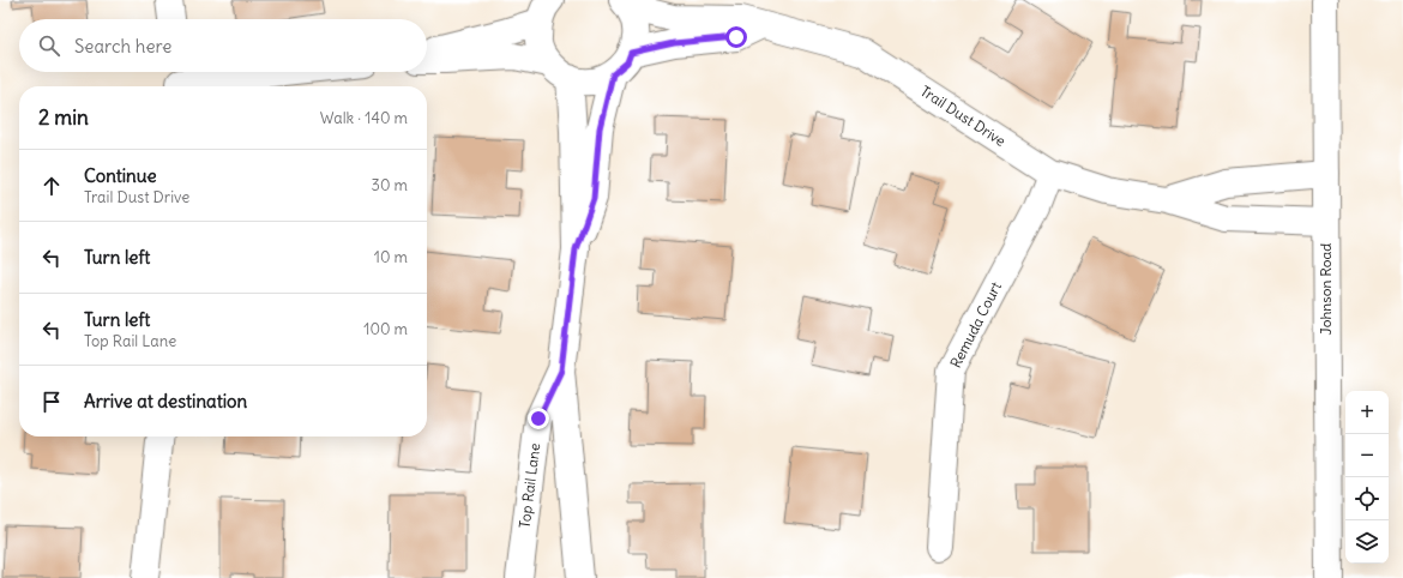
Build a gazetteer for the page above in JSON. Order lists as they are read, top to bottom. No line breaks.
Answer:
{"streets":{"street":["Trail Dust Drive","Johnson Road","Remuda Court","Top Rail Lane"]},"crossings":[["Trail Dust Drive","Johnson Road"],["Trail Dust Drive","Remuda Court"]],"page":{"search":"Search here","heading":["2 min","Walk · 140 m"],"list":[["Continue","Trail Dust Drive","30 m"],["Turn left","10 m"],["Turn left","Top Rail Lane","100 m"],"Arrive at destination"],"map_buttons":["+","−"]}}
